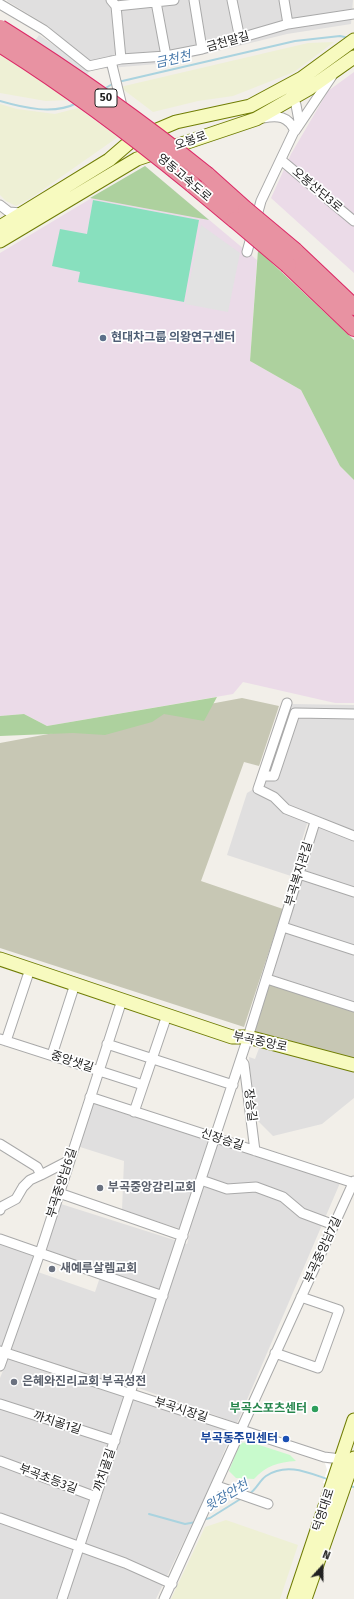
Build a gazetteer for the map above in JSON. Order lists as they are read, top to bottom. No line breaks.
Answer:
{"streets":{"highway":["50","영동고속도로"],"street":["금천말길","오봉로","오봉산단3로","부곡복지관길","부곡중앙로","중앙샛길","장승길","신장승길","부곡중앙남6길","부곡중앙남7길","부곡시장길","까치골1길","까치골길","부곡초등3길","덕영대로"]},"crossings":[["부곡복지관길","부곡중앙로"],["부곡복지관길","장승길"],["부곡중앙로","장승길"],["부곡중앙로","부곡중앙남6길"],["중앙샛길","부곡중앙남6길"],["장승길","신장승길"],["장승길","까치골길"],["신장승길","부곡중앙남6길"],["신장승길","부곡중앙남7길"],["부곡중앙남6길","부곡시장길"],["부곡중앙남7길","부곡시장길"],["부곡시장길","까치골길"],["부곡시장길","덕영대로"],["까치골1길","까치골길"],["까치골길","부곡초등3길"]],"water":["금천천","윗장안천"],"places":["현대차그룹 의왕연구센터","부곡중앙감리교회","새예루살렘교회","은혜와진리교회 부곡성전","부곡스포츠센터","부곡동주민센터"],"north":"top"}
